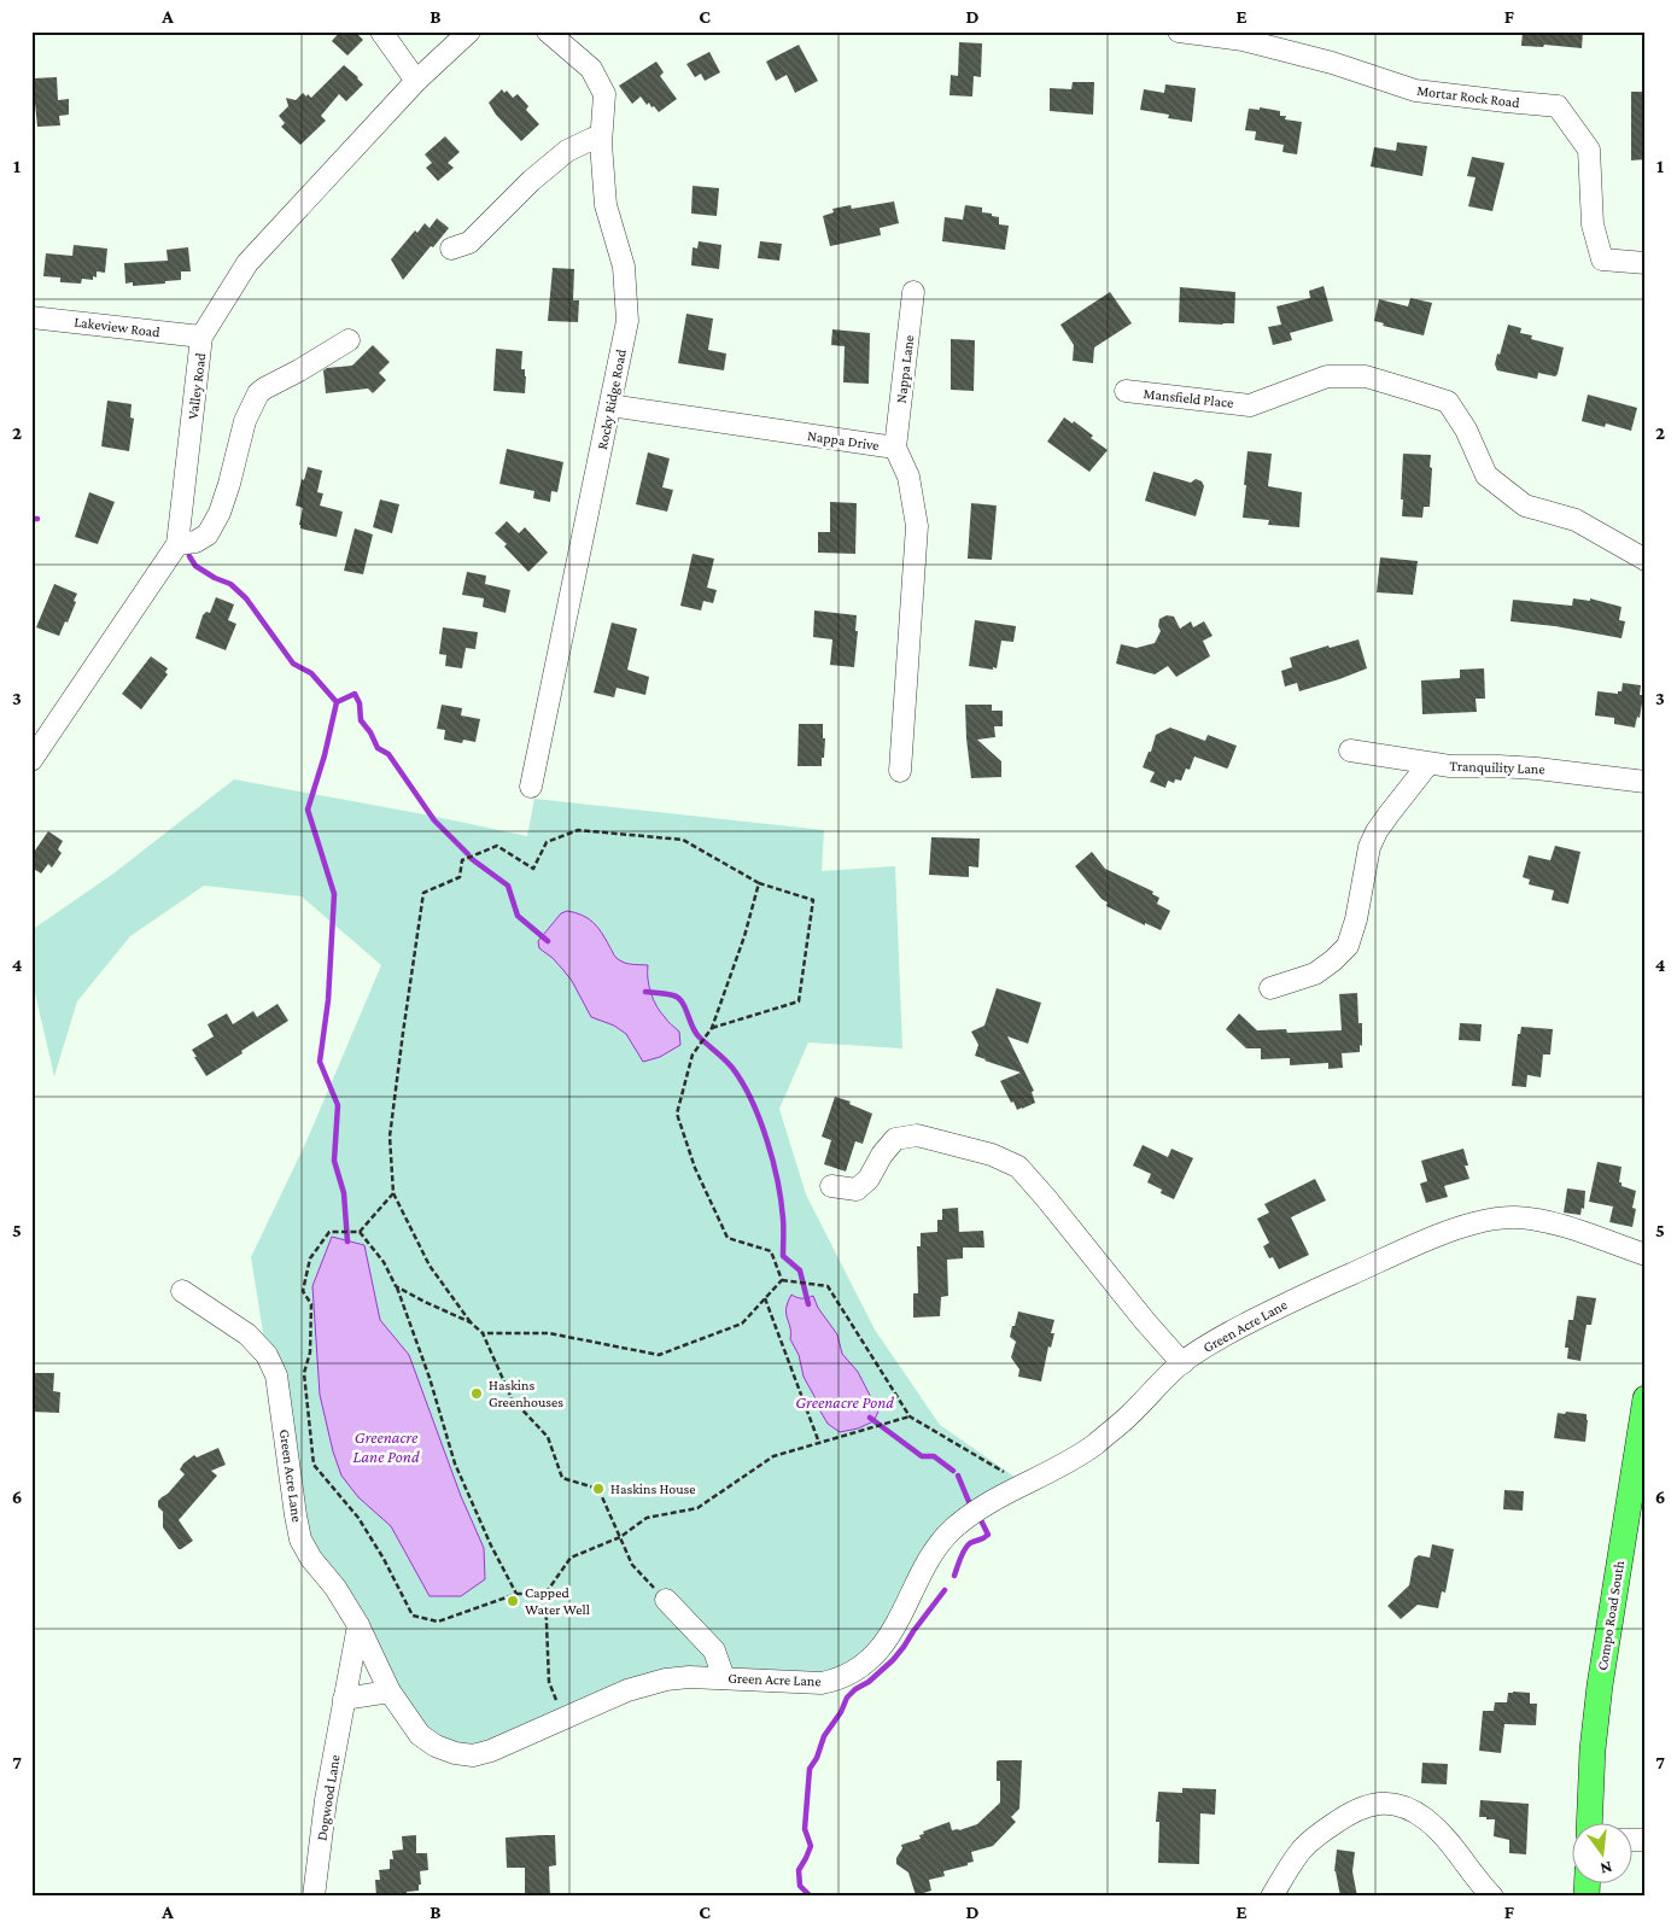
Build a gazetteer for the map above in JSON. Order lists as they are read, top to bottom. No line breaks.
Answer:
{"streets":{"main road":["Compo Road South"],"street":["Mortar Rock Road","Lakeview Road","Nappa Lane","Valley Road","Mansfield Place","Rocky Ridge Road","Nappa Drive","Tranquility Lane","Green Acre Lane","Dogwood Lane"]},"crossings":[["Lakeview Road","Valley Road"],["Nappa Lane","Nappa Drive"],["Rocky Ridge Road","Nappa Drive"],["Green Acre Lane","Dogwood Lane"]],"water":["Greenacre Pond","Greenacre Lane Pond"],"places":["Haskins Greenhouses","Haskins House","Capped Water Well"],"north":"bottom","grid":{"columns":["A","B","C","D","E","F"],"rows":["1","2","3","4","5","6","7"]}}
